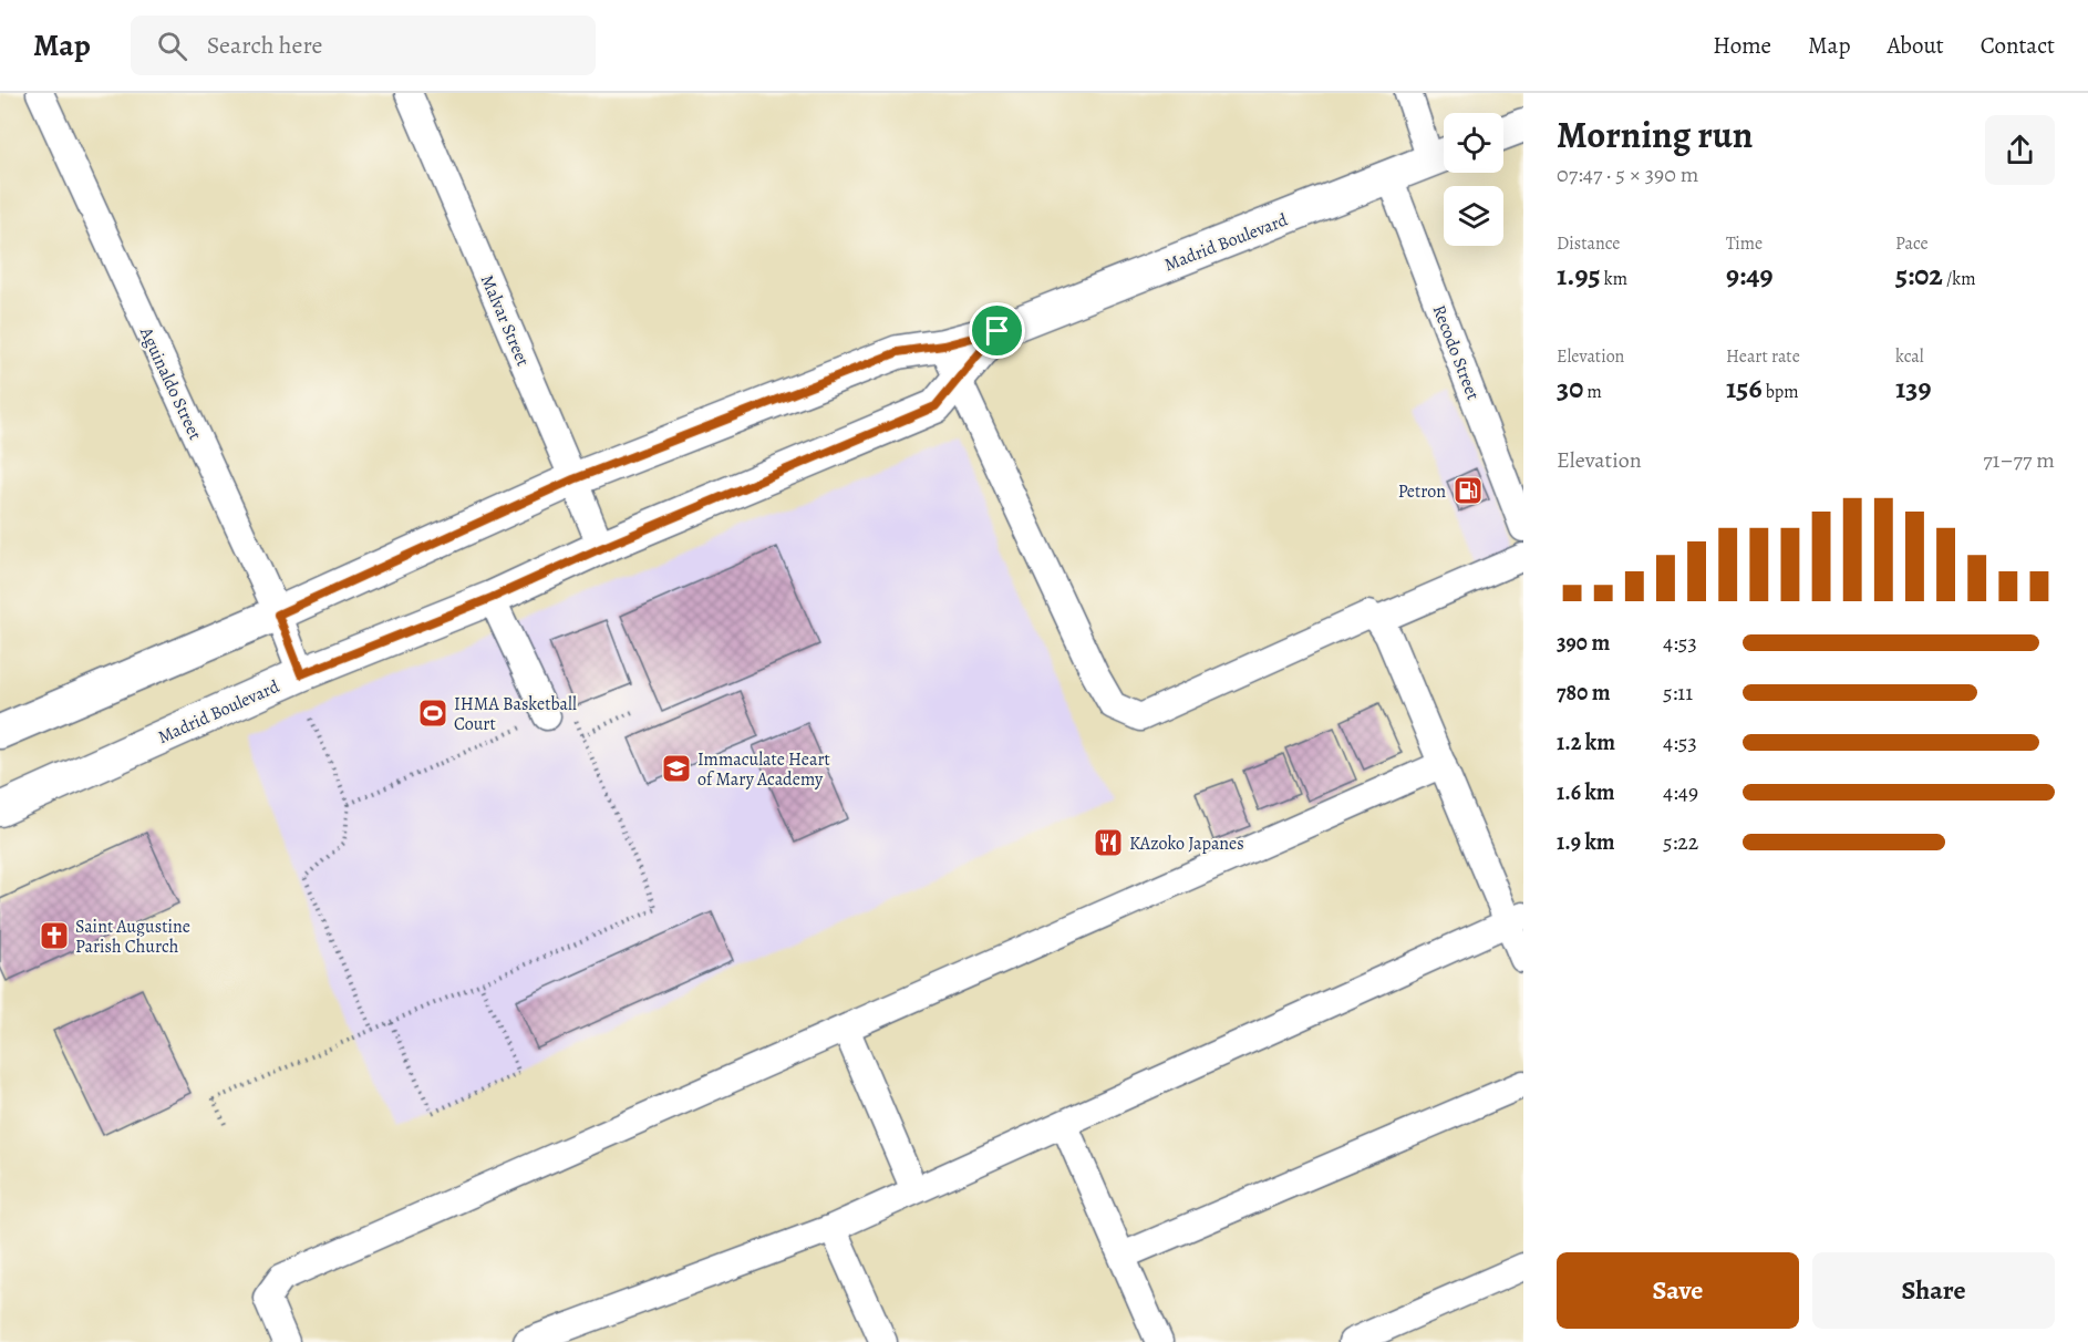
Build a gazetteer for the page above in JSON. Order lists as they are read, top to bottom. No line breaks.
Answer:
{"streets":{"street":["Madrid Boulevard","Malvar Street","Recodo Street","Aguinaldo Street"]},"crossings":[["Madrid Boulevard","Malvar Street"],["Madrid Boulevard","Recodo Street"],["Madrid Boulevard","Aguinaldo Street"]],"places":{"fuel station":["Petron"],"sports":["IHMA Basketball Court"],"school or university":["Immaculate Heart of Mary Academy"],"restaurant":["KAzoko Japanes"],"church":["Saint Augustine Parish Church"]},"page":{"header":"Map","search":"Search here","nav":["Home","Map","About","Contact"],"heading":["Morning run","07:47 · 5 × 390 m"],"stats":[["Distance","1.95 km"],["Time","9:49"],["Pace","5:02 /km"],["Elevation","30 m"],["Heart rate","156 bpm"],["kcal","139"]],"chart":["Elevation","71–77 m"],"list":[{"name":"390 m","note":"4:53"},{"name":"780 m","note":"5:11"},{"name":"1.2 km","note":"4:53"},{"name":"1.6 km","note":"4:49"},{"name":"1.9 km","note":"5:22"}],"buttons":["Save","Share"]}}
